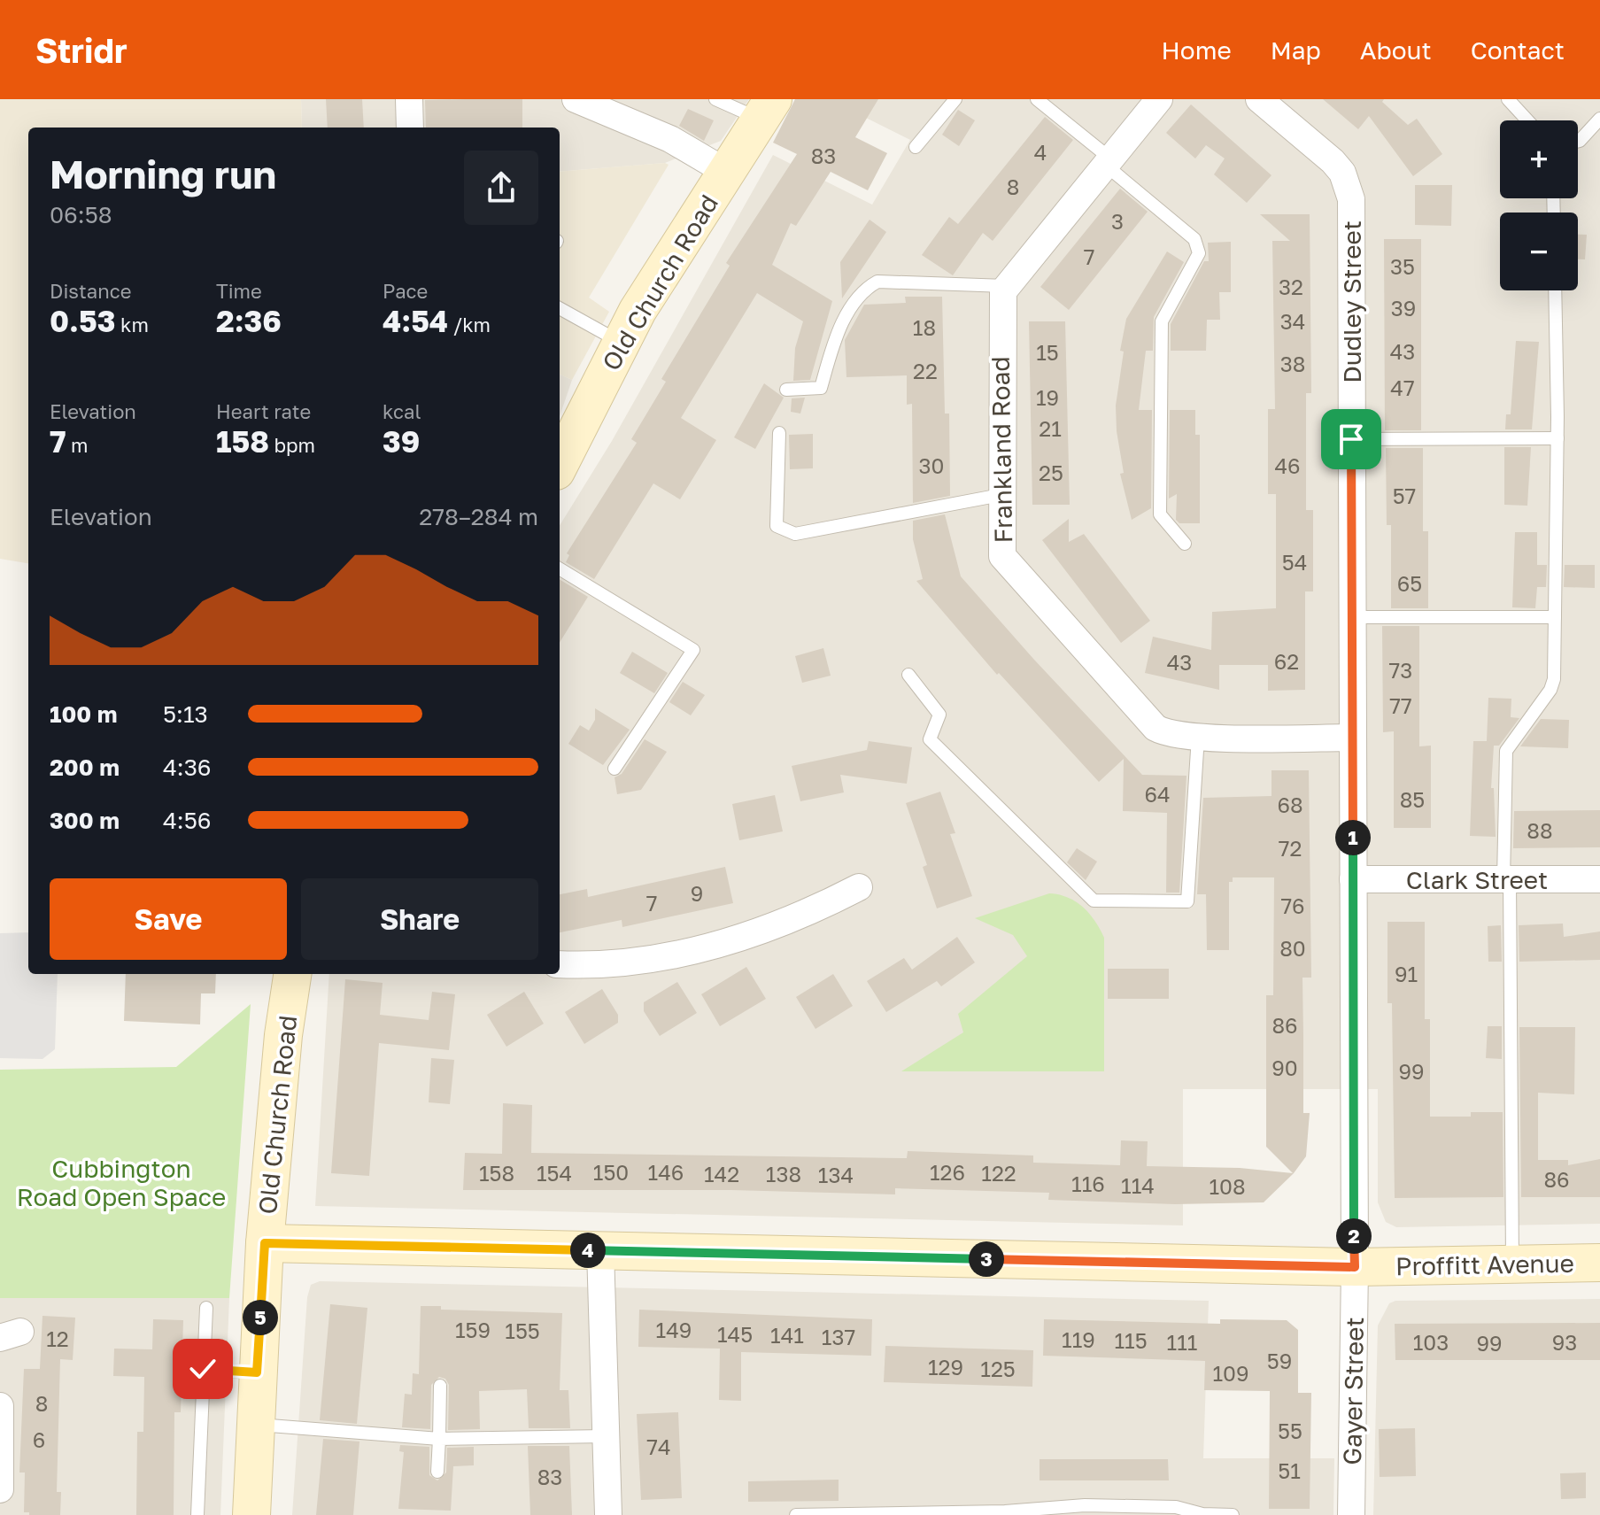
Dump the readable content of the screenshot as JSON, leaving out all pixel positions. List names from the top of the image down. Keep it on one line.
{"streets":{"street":["Old Church Road","Dudley Street","Frankland Road","Clark Street","Proffitt Avenue","Gayer Street"]},"crossings":[["Old Church Road","Proffitt Avenue"],["Dudley Street","Frankland Road"],["Dudley Street","Clark Street"],["Dudley Street","Proffitt Avenue"],["Dudley Street","Gayer Street"],["Proffitt Avenue","Gayer Street"]],"parks":["Cubbington Road Open Space"],"house_numbers":["4","83","8","3","7","35","32","39","34","18","43","15","38","22","47","19","21","30","46","25","57","54","65","62","43","73","77","64","85","68","88","72","9","7","76","80","91","86","90","99","150","146","126","158","154","122","142","138","134","86","116","114","108","159","149","155","145","141","137","12","119","115","111","103","93","99","59","129","125","109","8","55","6","74","51","83"],"page":{"header":"Stridr","nav":["Home","Map","About","Contact"],"map_buttons":["+","−"],"heading":["Morning run","06:58"],"stats":[["Distance","0.53 km"],["Time","2:36"],["Pace","4:54 /km"],["Elevation","7 m"],["Heart rate","158 bpm"],["kcal","39"]],"chart":["Elevation","278–284 m"],"list":[{"name":"100 m","note":"5:13"},{"name":"200 m","note":"4:36"},{"name":"300 m","note":"4:56"}],"pins":["1","2","4","3","5"],"buttons":["Save","Share"]}}
